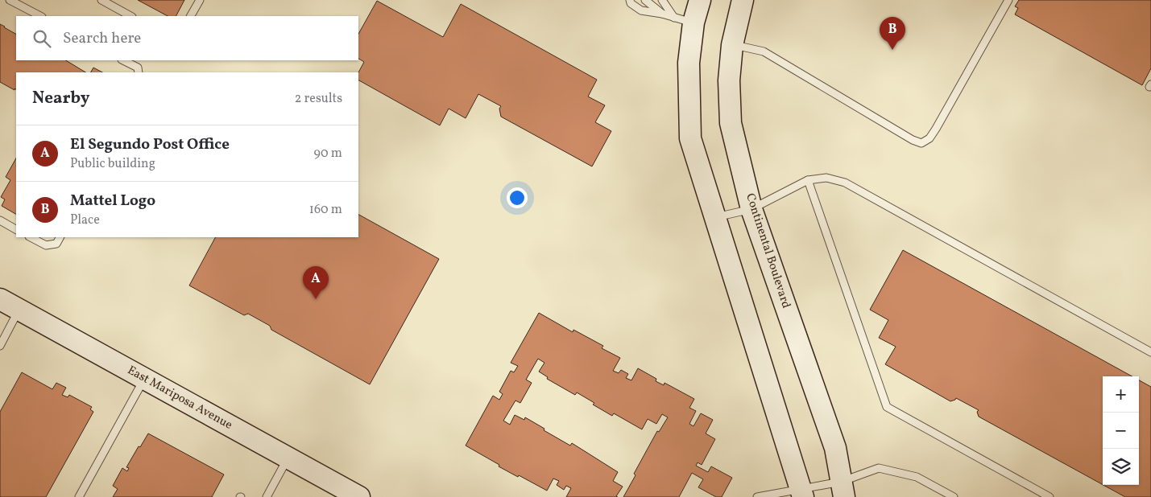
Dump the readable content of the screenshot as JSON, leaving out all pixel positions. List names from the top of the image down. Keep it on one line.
{"streets":{"street":["Continental Boulevard","East Mariposa Avenue"]},"page":{"search":"Search here","pins":["B","A"],"heading":["Nearby","2 results"],"list":[{"mark":"A","name":"El Segundo Post Office","note":"Public building","value":"90 m"},{"mark":"B","name":"Mattel Logo","note":"Place","value":"160 m"}],"map_buttons":["+","−"]}}
